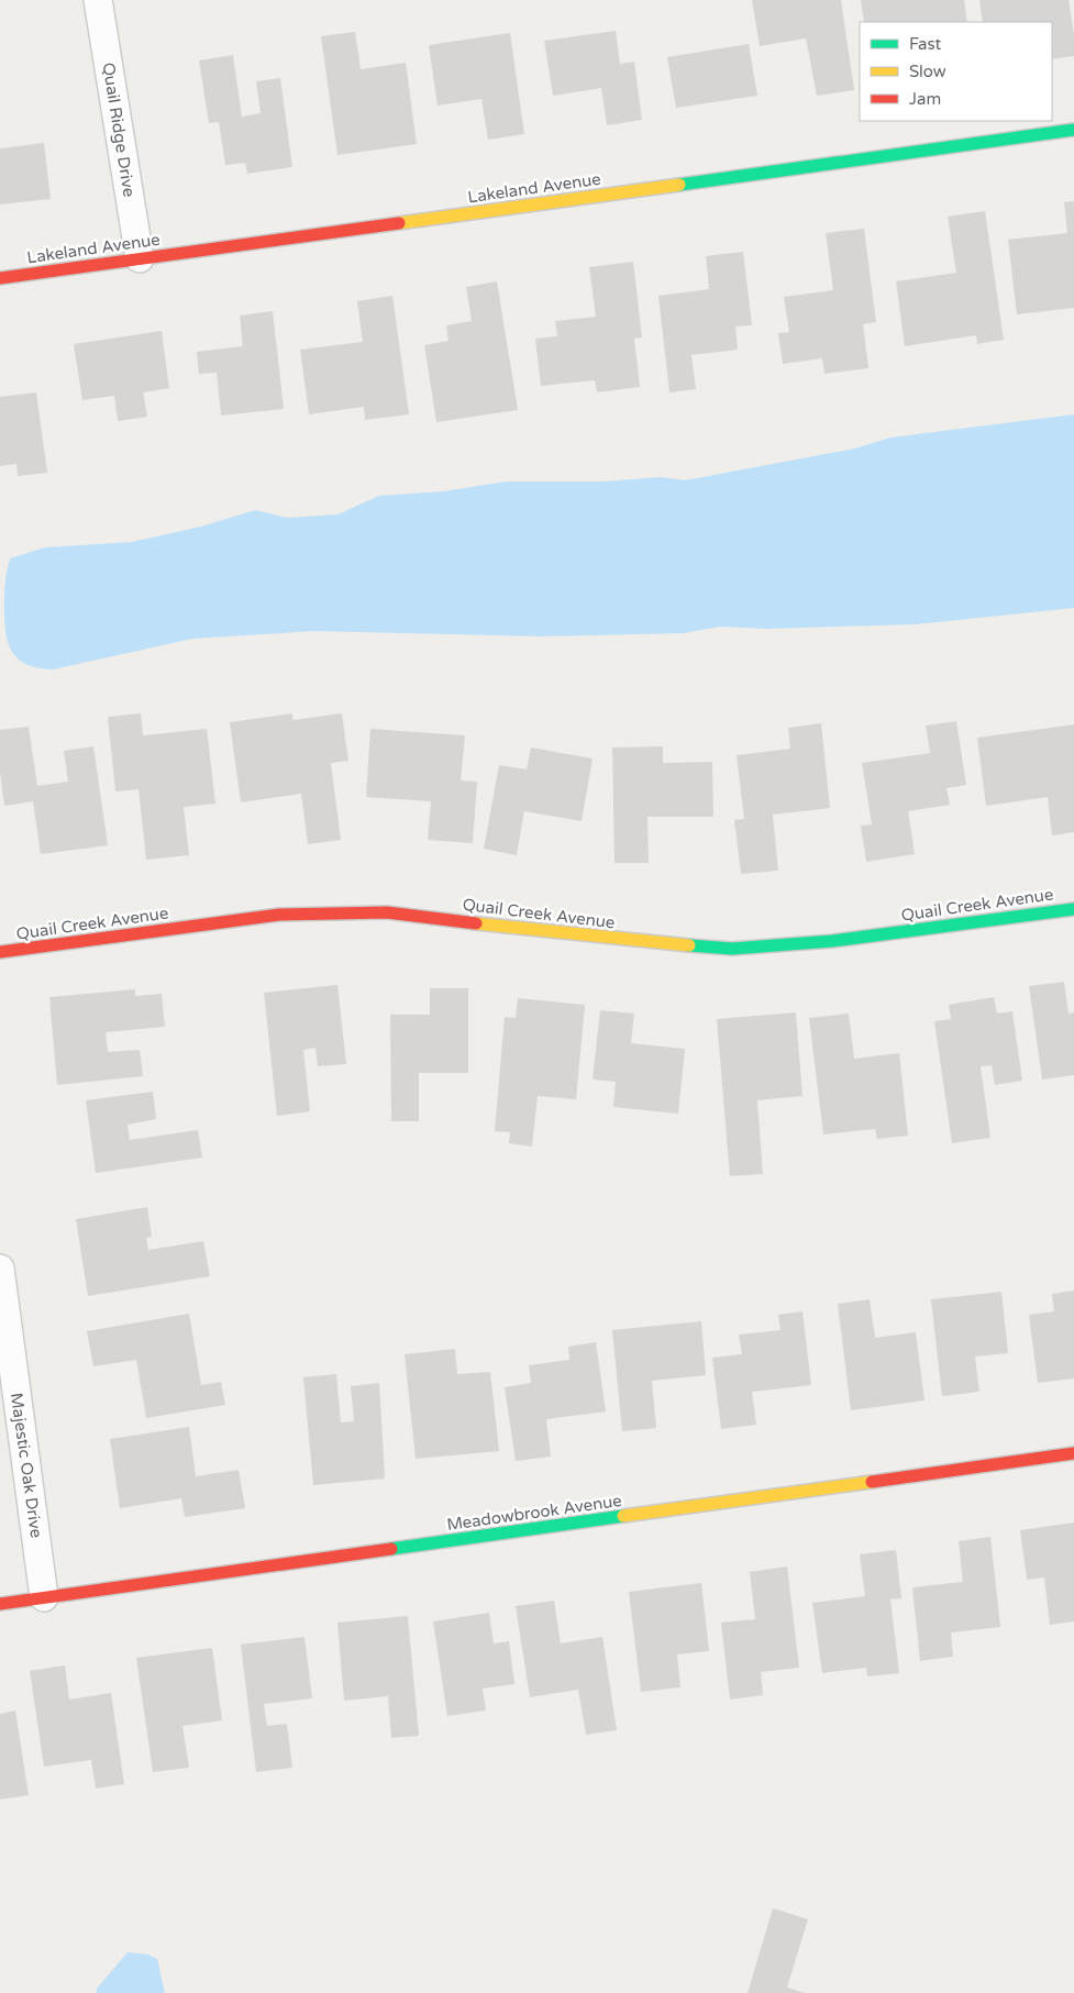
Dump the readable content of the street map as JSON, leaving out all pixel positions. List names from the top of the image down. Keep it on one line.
{"streets":{"street":["Quail Ridge Drive","Lakeland Avenue","Quail Creek Avenue","Majestic Oak Drive","Meadowbrook Avenue"]},"crossings":[["Quail Ridge Drive","Lakeland Avenue"],["Majestic Oak Drive","Meadowbrook Avenue"]],"legend":["Fast","Slow","Jam"]}
